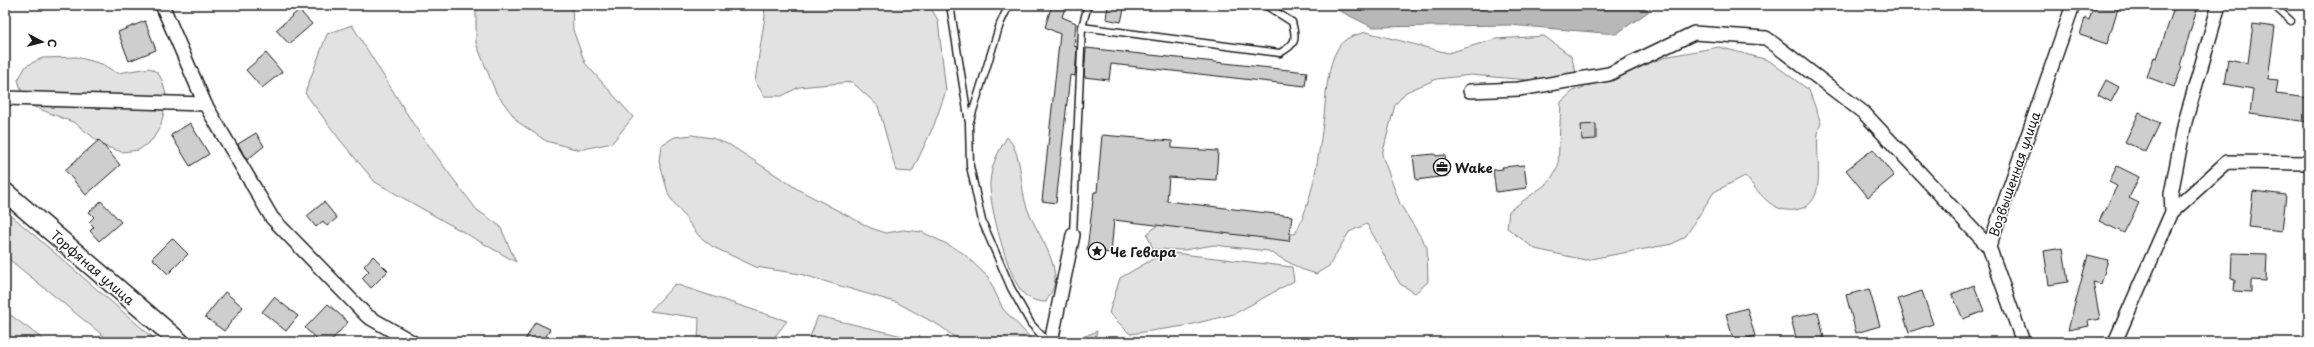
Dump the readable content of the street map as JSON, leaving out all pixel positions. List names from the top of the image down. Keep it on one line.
{"streets":{"street":["Возвышенная улица","Торфяная улица"]},"places":{"office":["Wake"],"place":["Че Гевара"]},"north":"right"}
